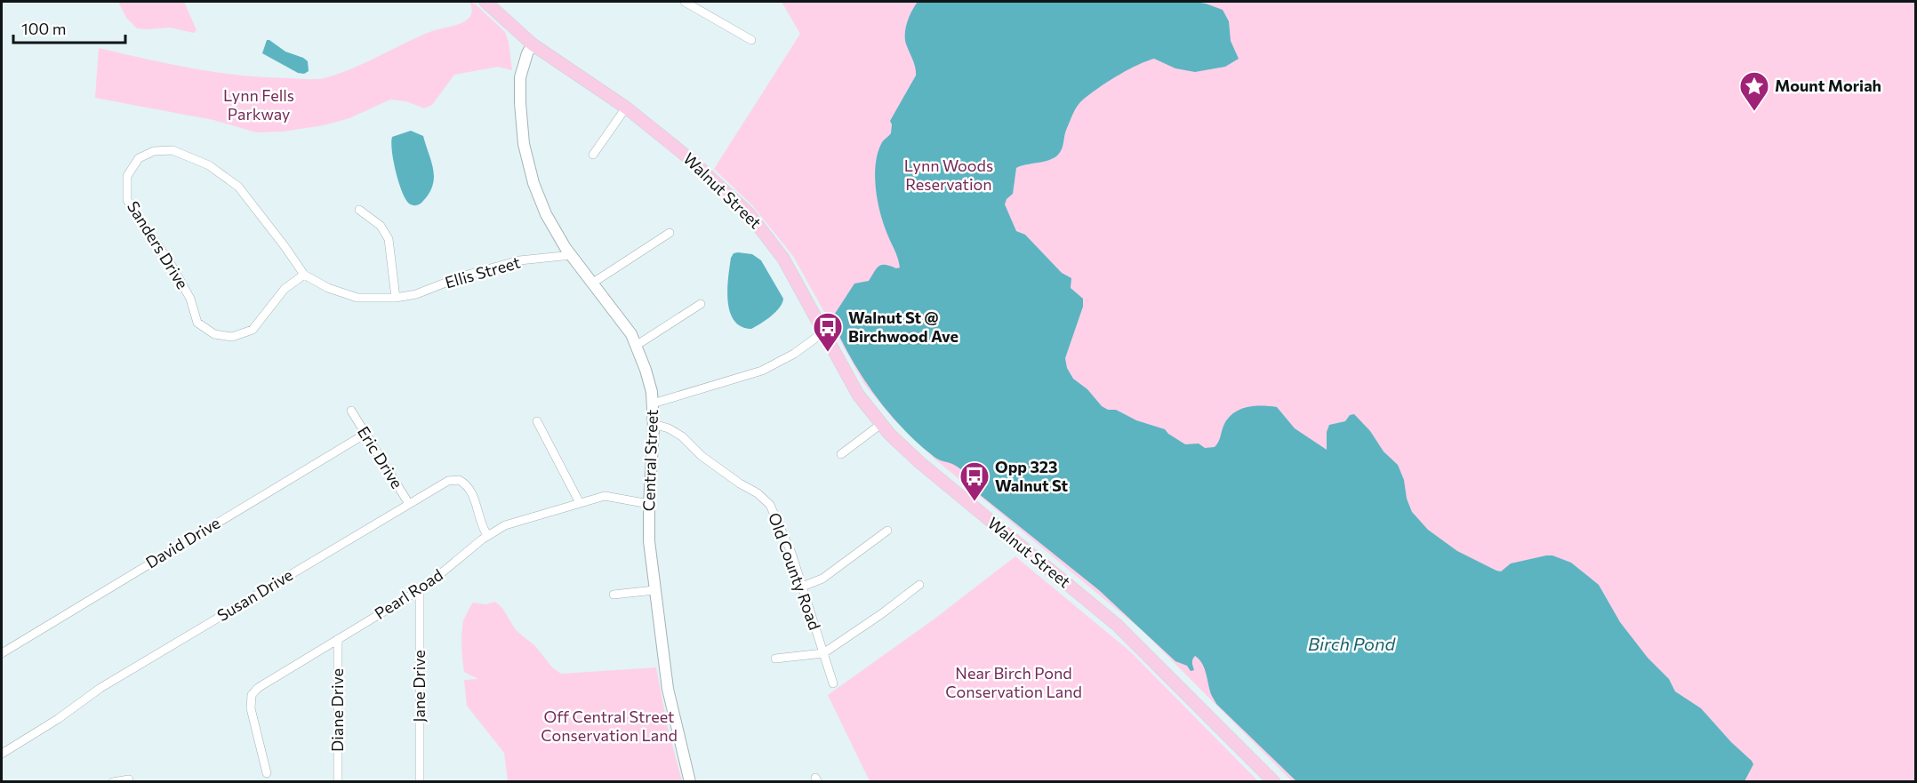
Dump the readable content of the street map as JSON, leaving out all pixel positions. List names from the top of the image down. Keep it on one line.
{"streets":{"main road":["Walnut Street"],"street":["Sanders Drive","Ellis Street","Eric Drive","Central Street","David Drive","Old County Road","Pearl Road","Susan Drive","Jane Drive","Diane Drive"]},"crossings":[["Walnut Street","Central Street"],["Sanders Drive","Ellis Street"],["Ellis Street","Central Street"],["Eric Drive","David Drive"],["Eric Drive","Susan Drive"],["Central Street","Old County Road"],["Central Street","Pearl Road"],["Pearl Road","Susan Drive"],["Pearl Road","Jane Drive"],["Pearl Road","Diane Drive"]],"water":["Birch Pond"],"parks":["Lynn Fells Parkway","Lynn Woods Reservation","Near Birch Pond Conservation Land","Off Central Street Conservation Land"],"places":{"place":["Mount Moriah"],"bus stop":["Walnut St @ Birchwood Ave","Opp 323 Walnut St"]},"scale_bar":"100 m"}
